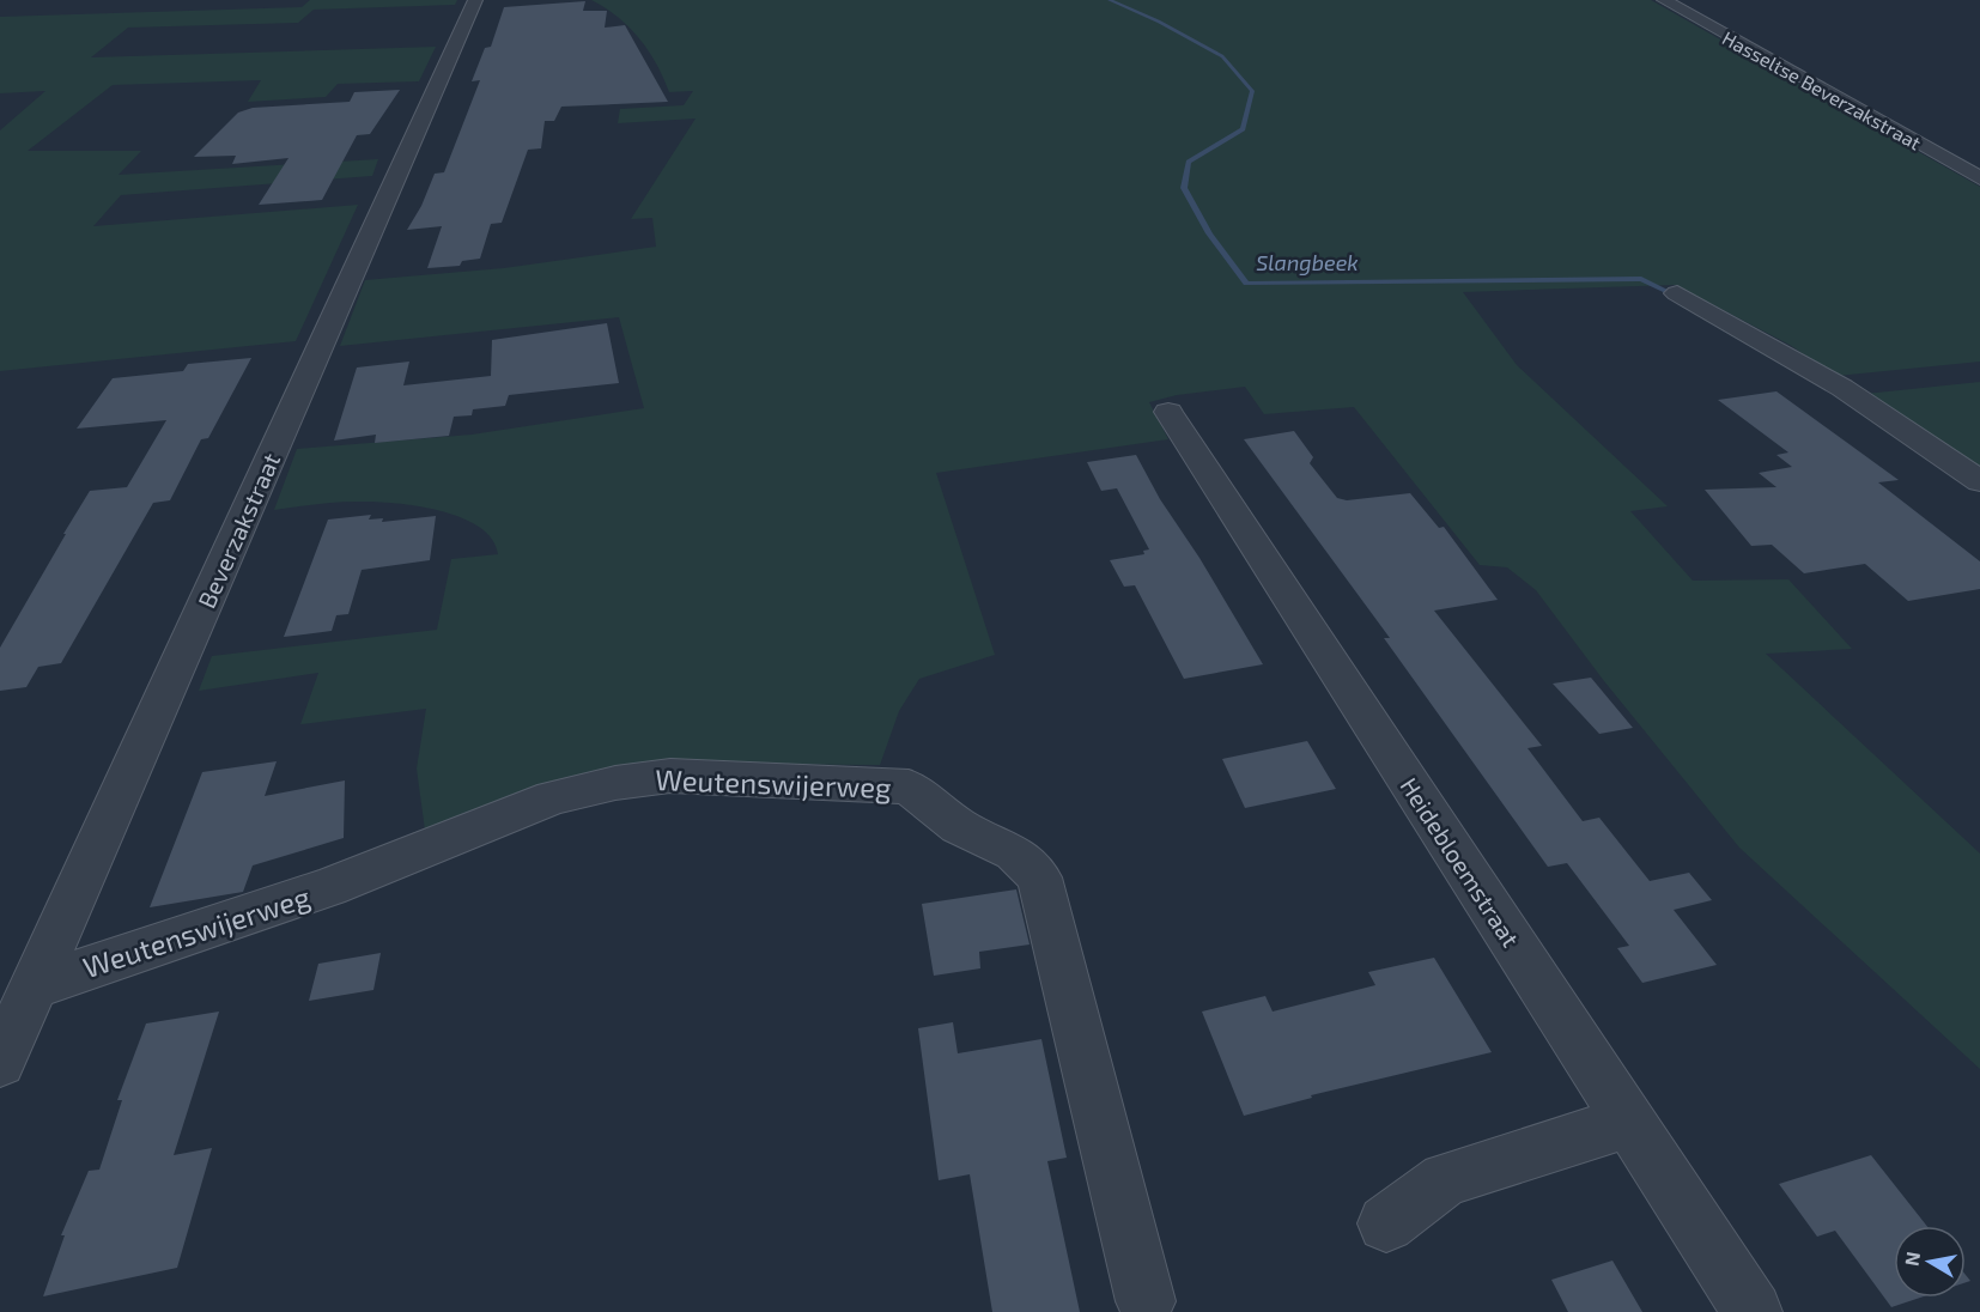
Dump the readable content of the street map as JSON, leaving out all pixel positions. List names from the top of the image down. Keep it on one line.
{"streets":{"street":["Hasseltse Beverzakstraat","Beverzakstraat","Weutenswijerweg","Heidebloemstraat"]},"crossings":[["Beverzakstraat","Weutenswijerweg"]],"water":["Slangbeek"],"north":"left"}
